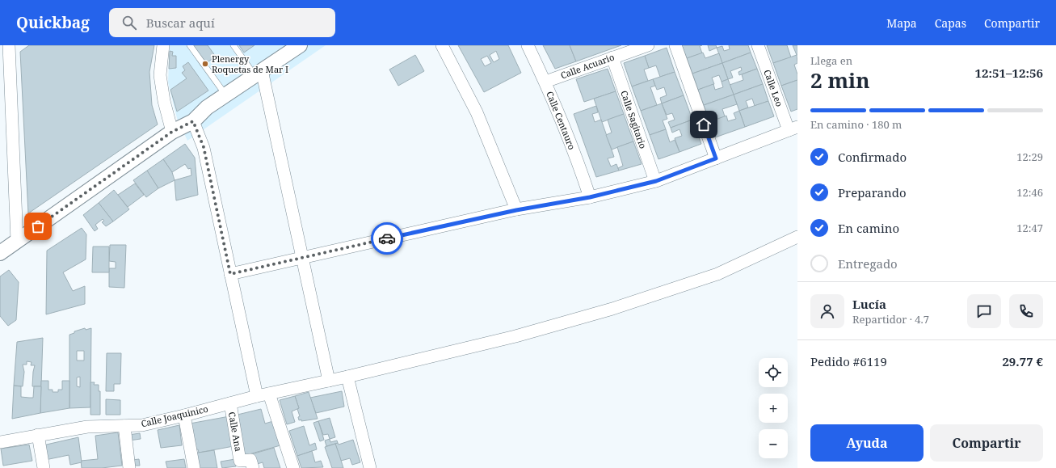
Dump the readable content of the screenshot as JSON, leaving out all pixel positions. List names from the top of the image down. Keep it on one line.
{"streets":{"street":["Calle Acuario","Calle Leo","Calle Sagitario","Calle Centauro","Calle Joaquinico","Calle Ana"]},"crossings":[["Calle Acuario","Calle Sagitario"],["Calle Acuario","Calle Centauro"],["Calle Joaquinico","Calle Ana"]],"places":["Plenergy Roquetas de Mar I"],"page":{"header":"Quickbag","search":"Buscar aquí","nav":["Mapa","Capas","Compartir"],"heading":["2 min","Llega en","12:51–12:56"],"panel":["Lucía","Repartidor · 4.7","Pedido #6119","29.77 €"],"bar":"En camino · 180 m","list":[["Confirmado","12:29"],["Preparando","12:46"],["En camino","12:47"],"Entregado"],"map_buttons":["+","−"],"buttons":["Ayuda","Compartir"]}}
